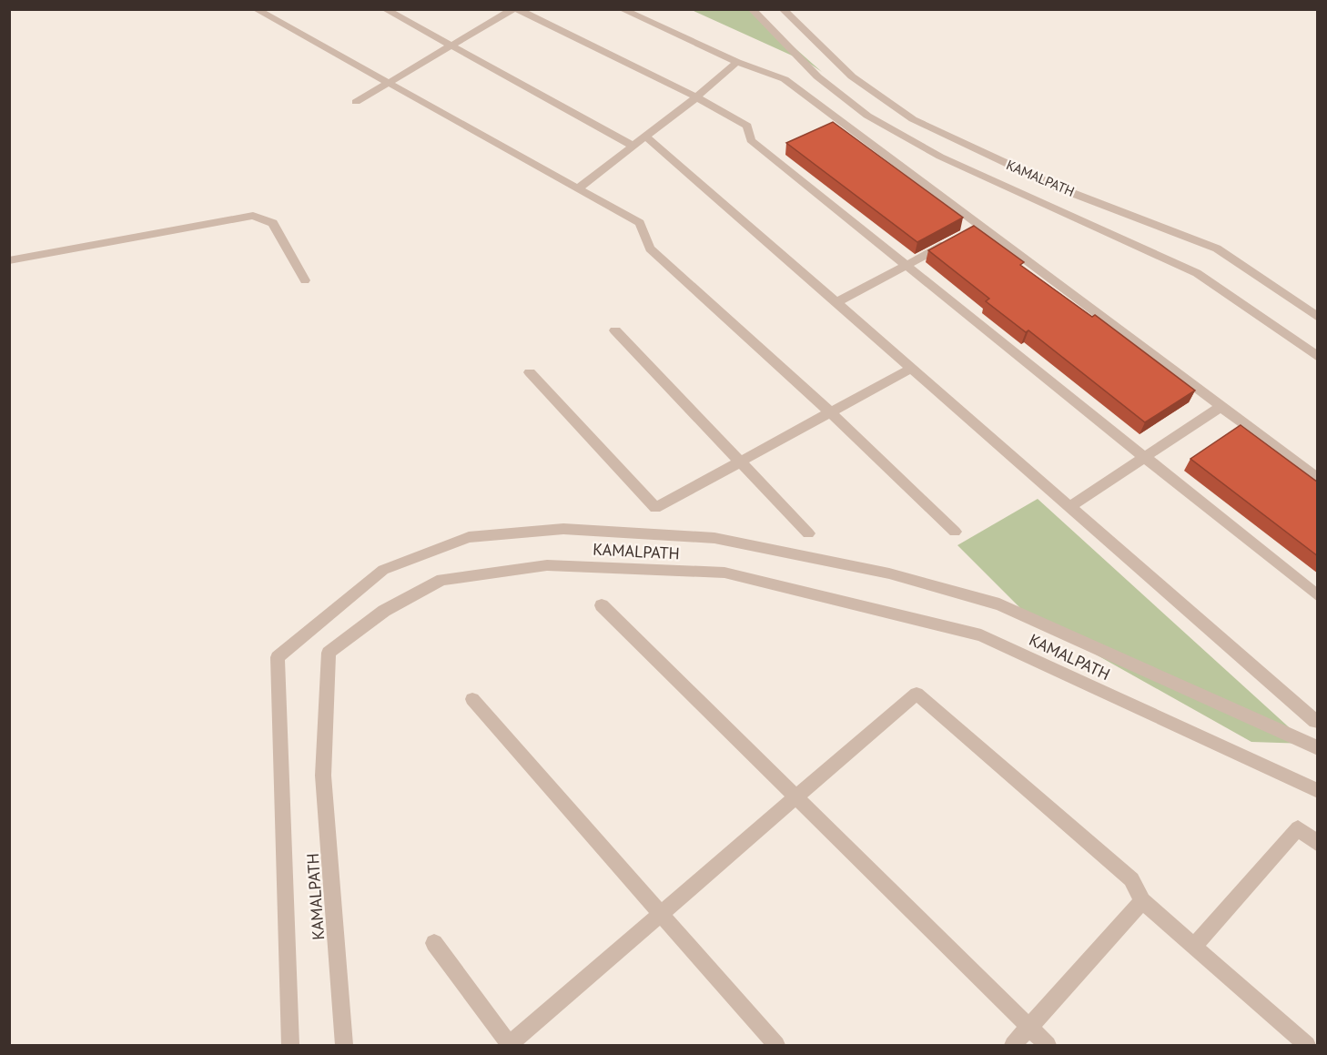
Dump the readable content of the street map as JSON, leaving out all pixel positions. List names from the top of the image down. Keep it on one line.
{"streets":{"street":["KAMALPATH"]}}
